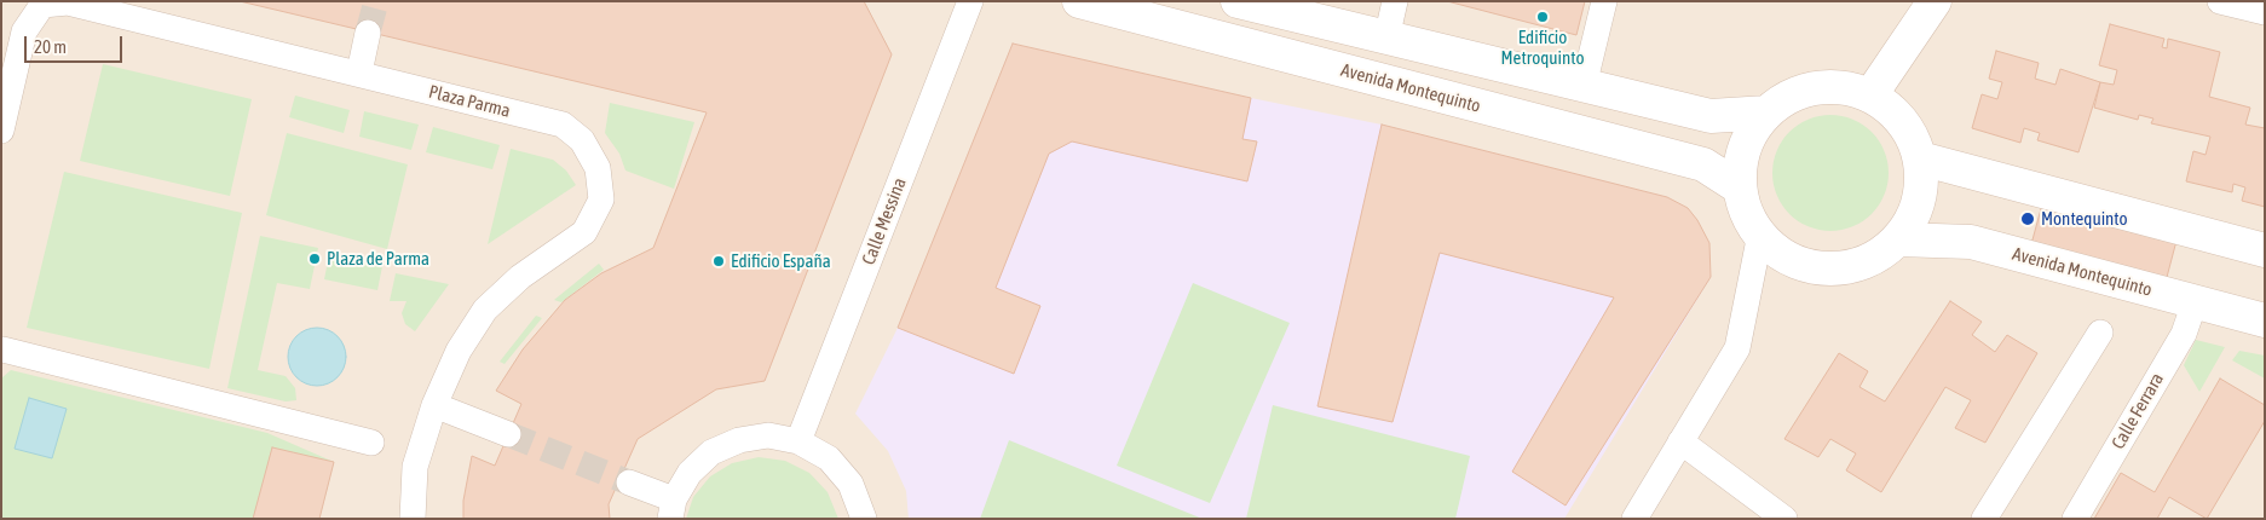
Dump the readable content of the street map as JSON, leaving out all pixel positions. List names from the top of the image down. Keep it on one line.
{"streets":{"street":["Avenida Montequinto","Plaza Parma","Calle Messina","Calle Ferrara"]},"crossings":[["Avenida Montequinto","Calle Ferrara"]],"places":["Edificio Metroquinto","Montequinto","Plaza de Parma","Edificio España"],"scale_bar":"20 m"}
